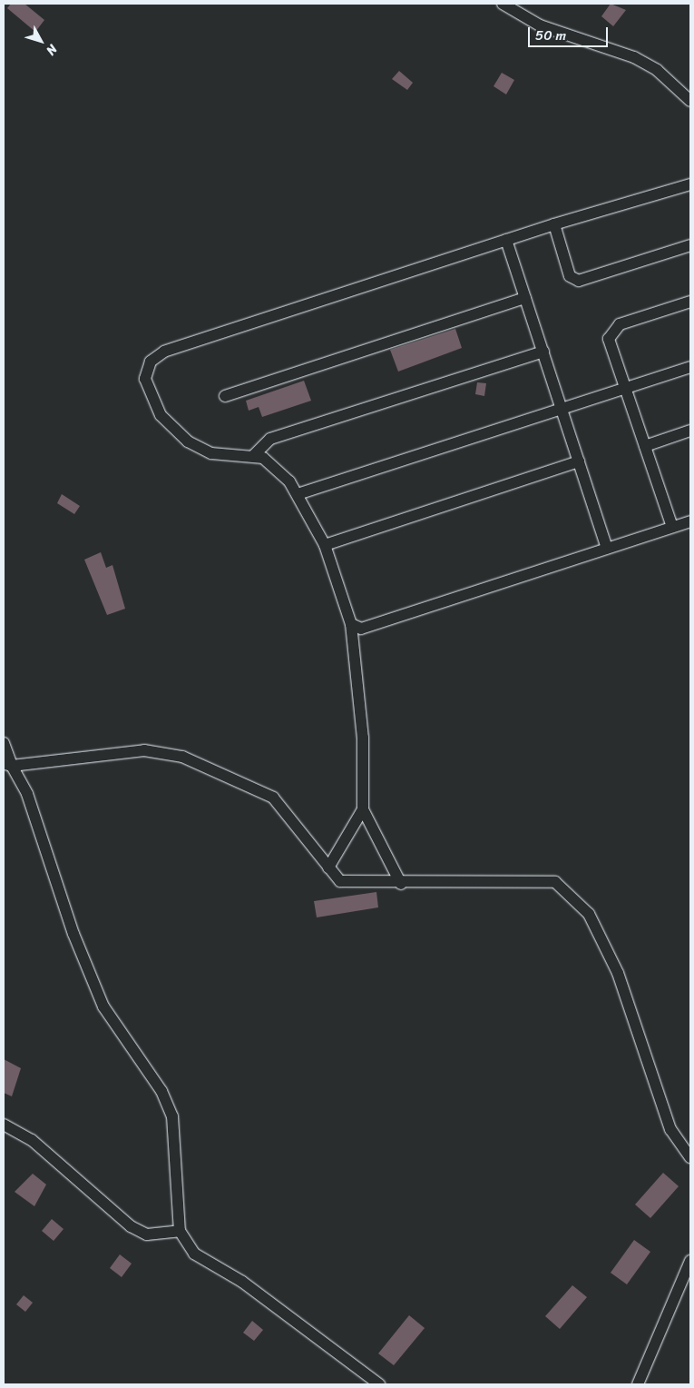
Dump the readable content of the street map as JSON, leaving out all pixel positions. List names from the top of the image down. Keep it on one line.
{"scale_bar":"50 m","north":"bottom right"}
